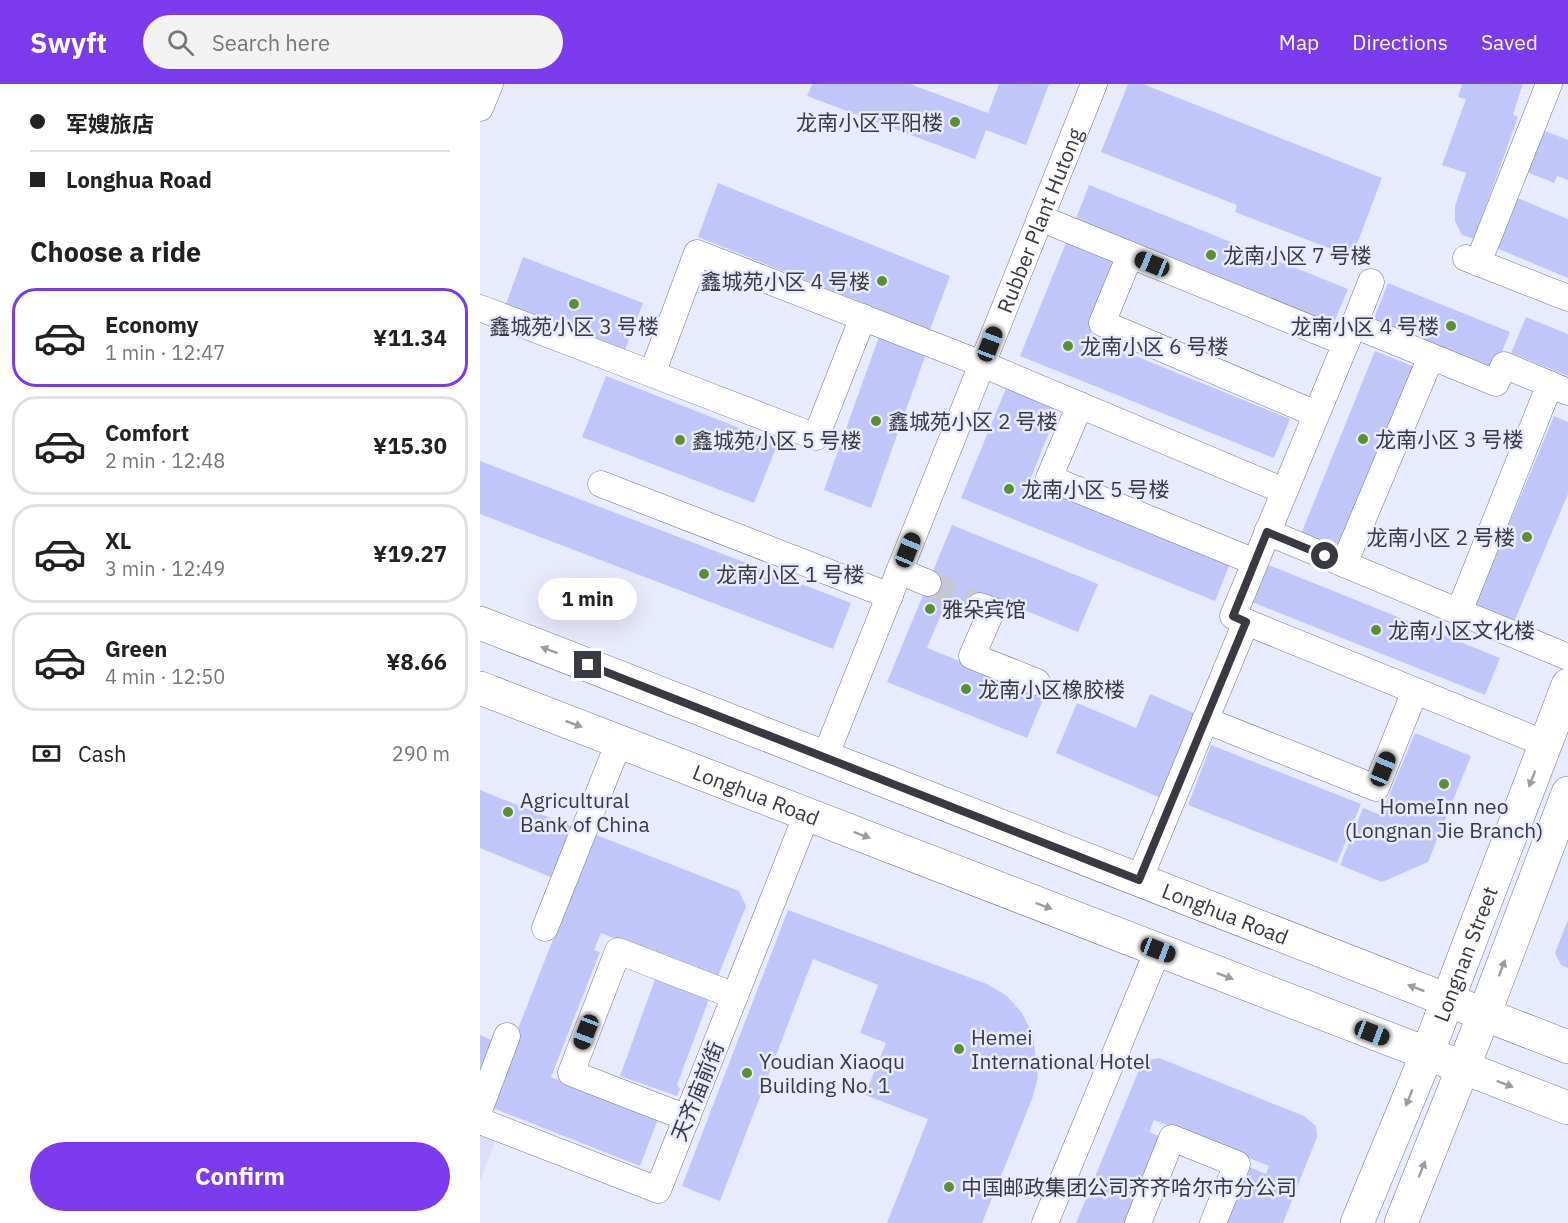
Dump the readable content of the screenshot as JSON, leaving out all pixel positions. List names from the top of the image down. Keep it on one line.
{"streets":{"main road":["Longhua Road","Longnan Street"],"street":["Rubber Plant Hutong","天齐庙前街"]},"crossings":[["Rubber Plant Hutong","Longhua Road"],["Longhua Road","Longnan Street"],["Longhua Road","天齐庙前街"]],"places":["龙南小区平阳楼","龙南小区 7 号楼","鑫城苑小区 4 号楼","鑫城苑小区 3 号楼","龙南小区 4 号楼","龙南小区 6 号楼","鑫城苑小区 2 号楼","龙南小区 3 号楼","鑫城苑小区 5 号楼","龙南小区 5 号楼","龙南小区 2 号楼","龙南小区 1 号楼","雅朵宾馆","龙南小区文化楼","龙南小区橡胶楼","HomeInn neo (Longnan Jie Branch)","Agricultural Bank of China","Hemei International Hotel","Youdian Xiaoqu Building No. 1","中国邮政集团公司齐齐哈尔市分公司"],"page":{"header":"Swyft","search":"Search here","nav":["Map","Directions","Saved"],"banner":["军嫂旅店","Longhua Road"],"heading":"Choose a ride","list":[{"name":"Economy","note":"1 min · 12:47","value":"¥11.34"},{"name":"Comfort","note":"2 min · 12:48","value":"¥15.30"},{"name":"XL","note":"3 min · 12:49","value":"¥19.27"},{"name":"Green","note":"4 min · 12:50","value":"¥8.66"}],"bubble":"1 min","pay":["Cash","290 m"],"buttons":"Confirm"}}
